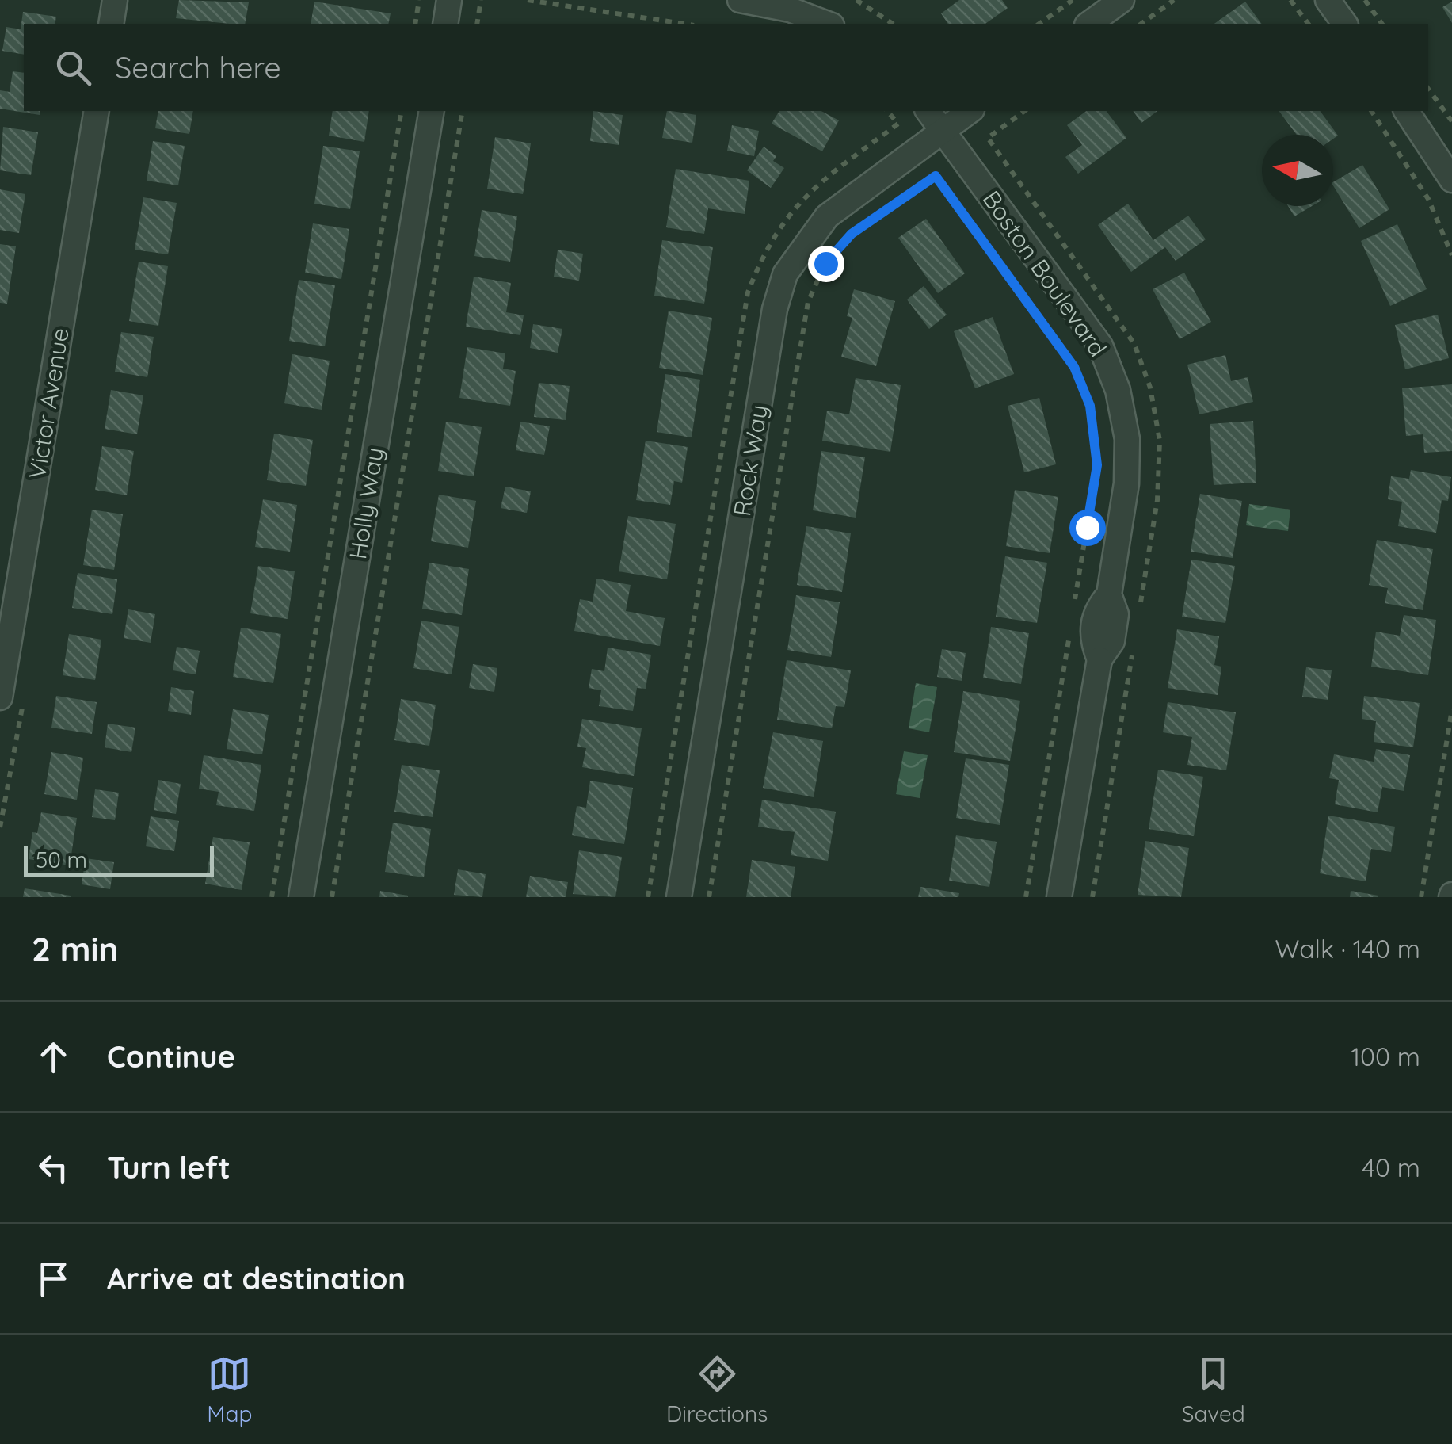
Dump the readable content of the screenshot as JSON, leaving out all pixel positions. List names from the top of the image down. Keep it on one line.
{"streets":{"street":["Boston Boulevard","Victor Avenue","Rock Way","Holly Way"]},"crossings":[["Boston Boulevard","Rock Way"]],"scale_bar":"50 m","north":"left","page":{"search":"Search here","scale":"50 m","heading":["2 min","Walk · 140 m"],"list":[["Continue","100 m"],["Turn left","40 m"],"Arrive at destination"],"nav":["Map","Directions","Saved"]}}
